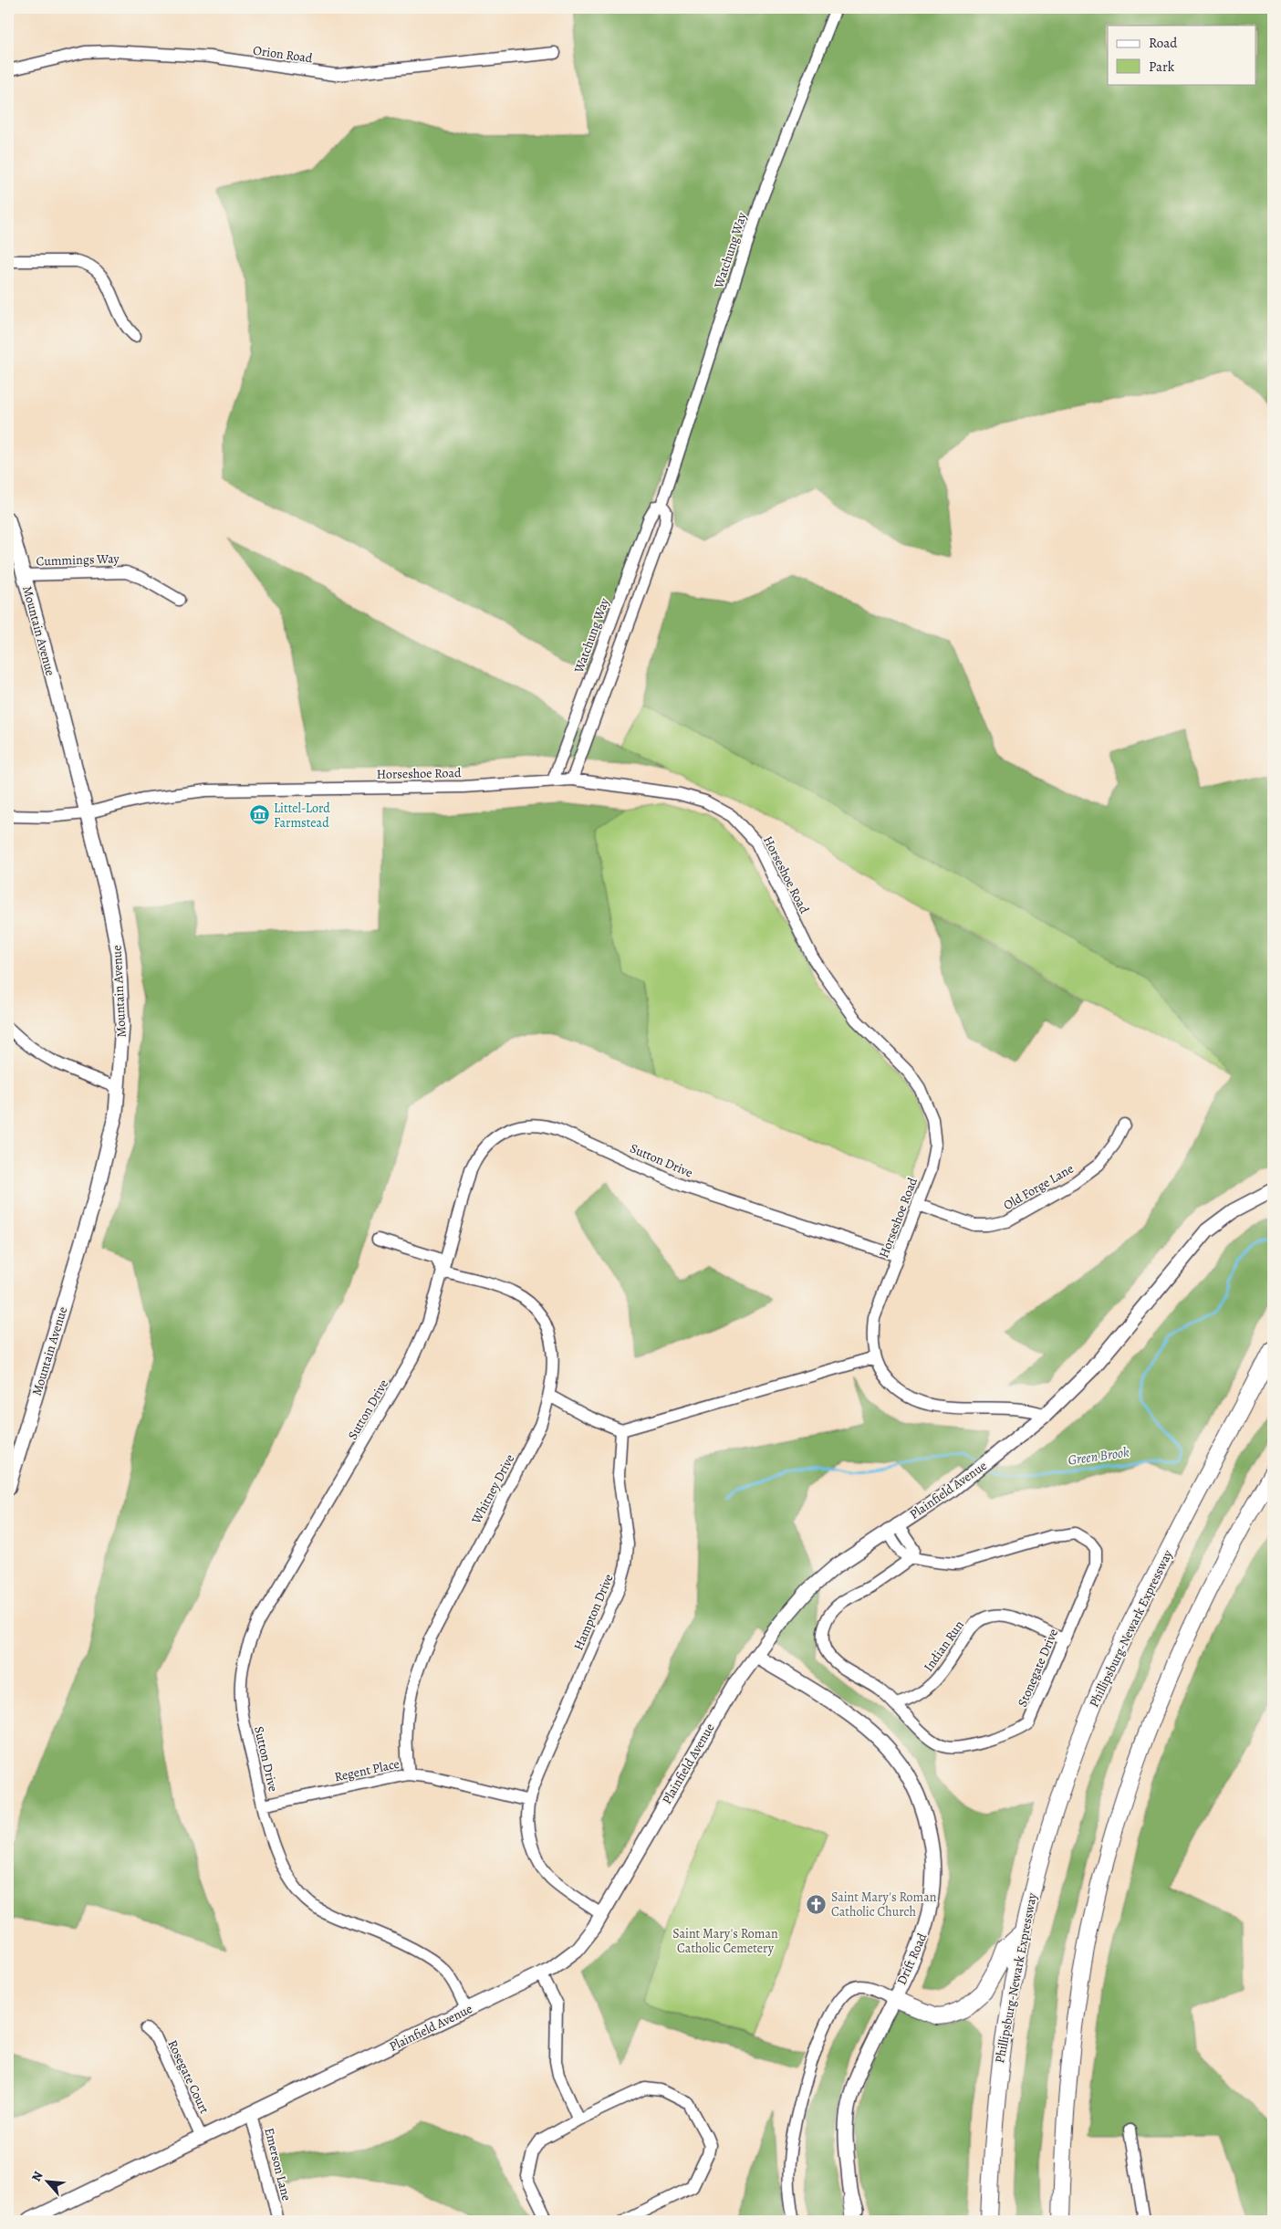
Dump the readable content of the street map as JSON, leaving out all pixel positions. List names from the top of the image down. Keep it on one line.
{"streets":{"highway":["Phillipsburg-Newark Expressway"],"main road":["Mountain Avenue","Plainfield Avenue","Drift Road"],"street":["Orion Road","Watchung Way","Cummings Way","Horseshoe Road","Sutton Drive","Old Forge Lane","Whitney Drive","Hampton Drive","Indian Run","Stonegate Drive","Regent Place","Rosegate Court","Emerson Lane"]},"crossings":[["Watchung Way","Horseshoe Road"],["Cummings Way","Mountain Avenue"],["Mountain Avenue","Horseshoe Road"],["Horseshoe Road","Sutton Drive"],["Horseshoe Road","Old Forge Lane"],["Horseshoe Road","Plainfield Avenue"],["Sutton Drive","Whitney Drive"],["Sutton Drive","Plainfield Avenue"],["Sutton Drive","Regent Place"],["Whitney Drive","Regent Place"],["Plainfield Avenue","Hampton Drive"],["Plainfield Avenue","Drift Road"],["Plainfield Avenue","Rosegate Court"],["Plainfield Avenue","Emerson Lane"],["Hampton Drive","Regent Place"],["Indian Run","Stonegate Drive"]],"water":["Green Brook"],"parks":["Saint Mary's Roman Catholic Cemetery"],"places":{"museum":["Littel-Lord Farmstead"],"church":["Saint Mary's Roman Catholic Church"]},"legend":["Road","Park"],"north":"top left"}
